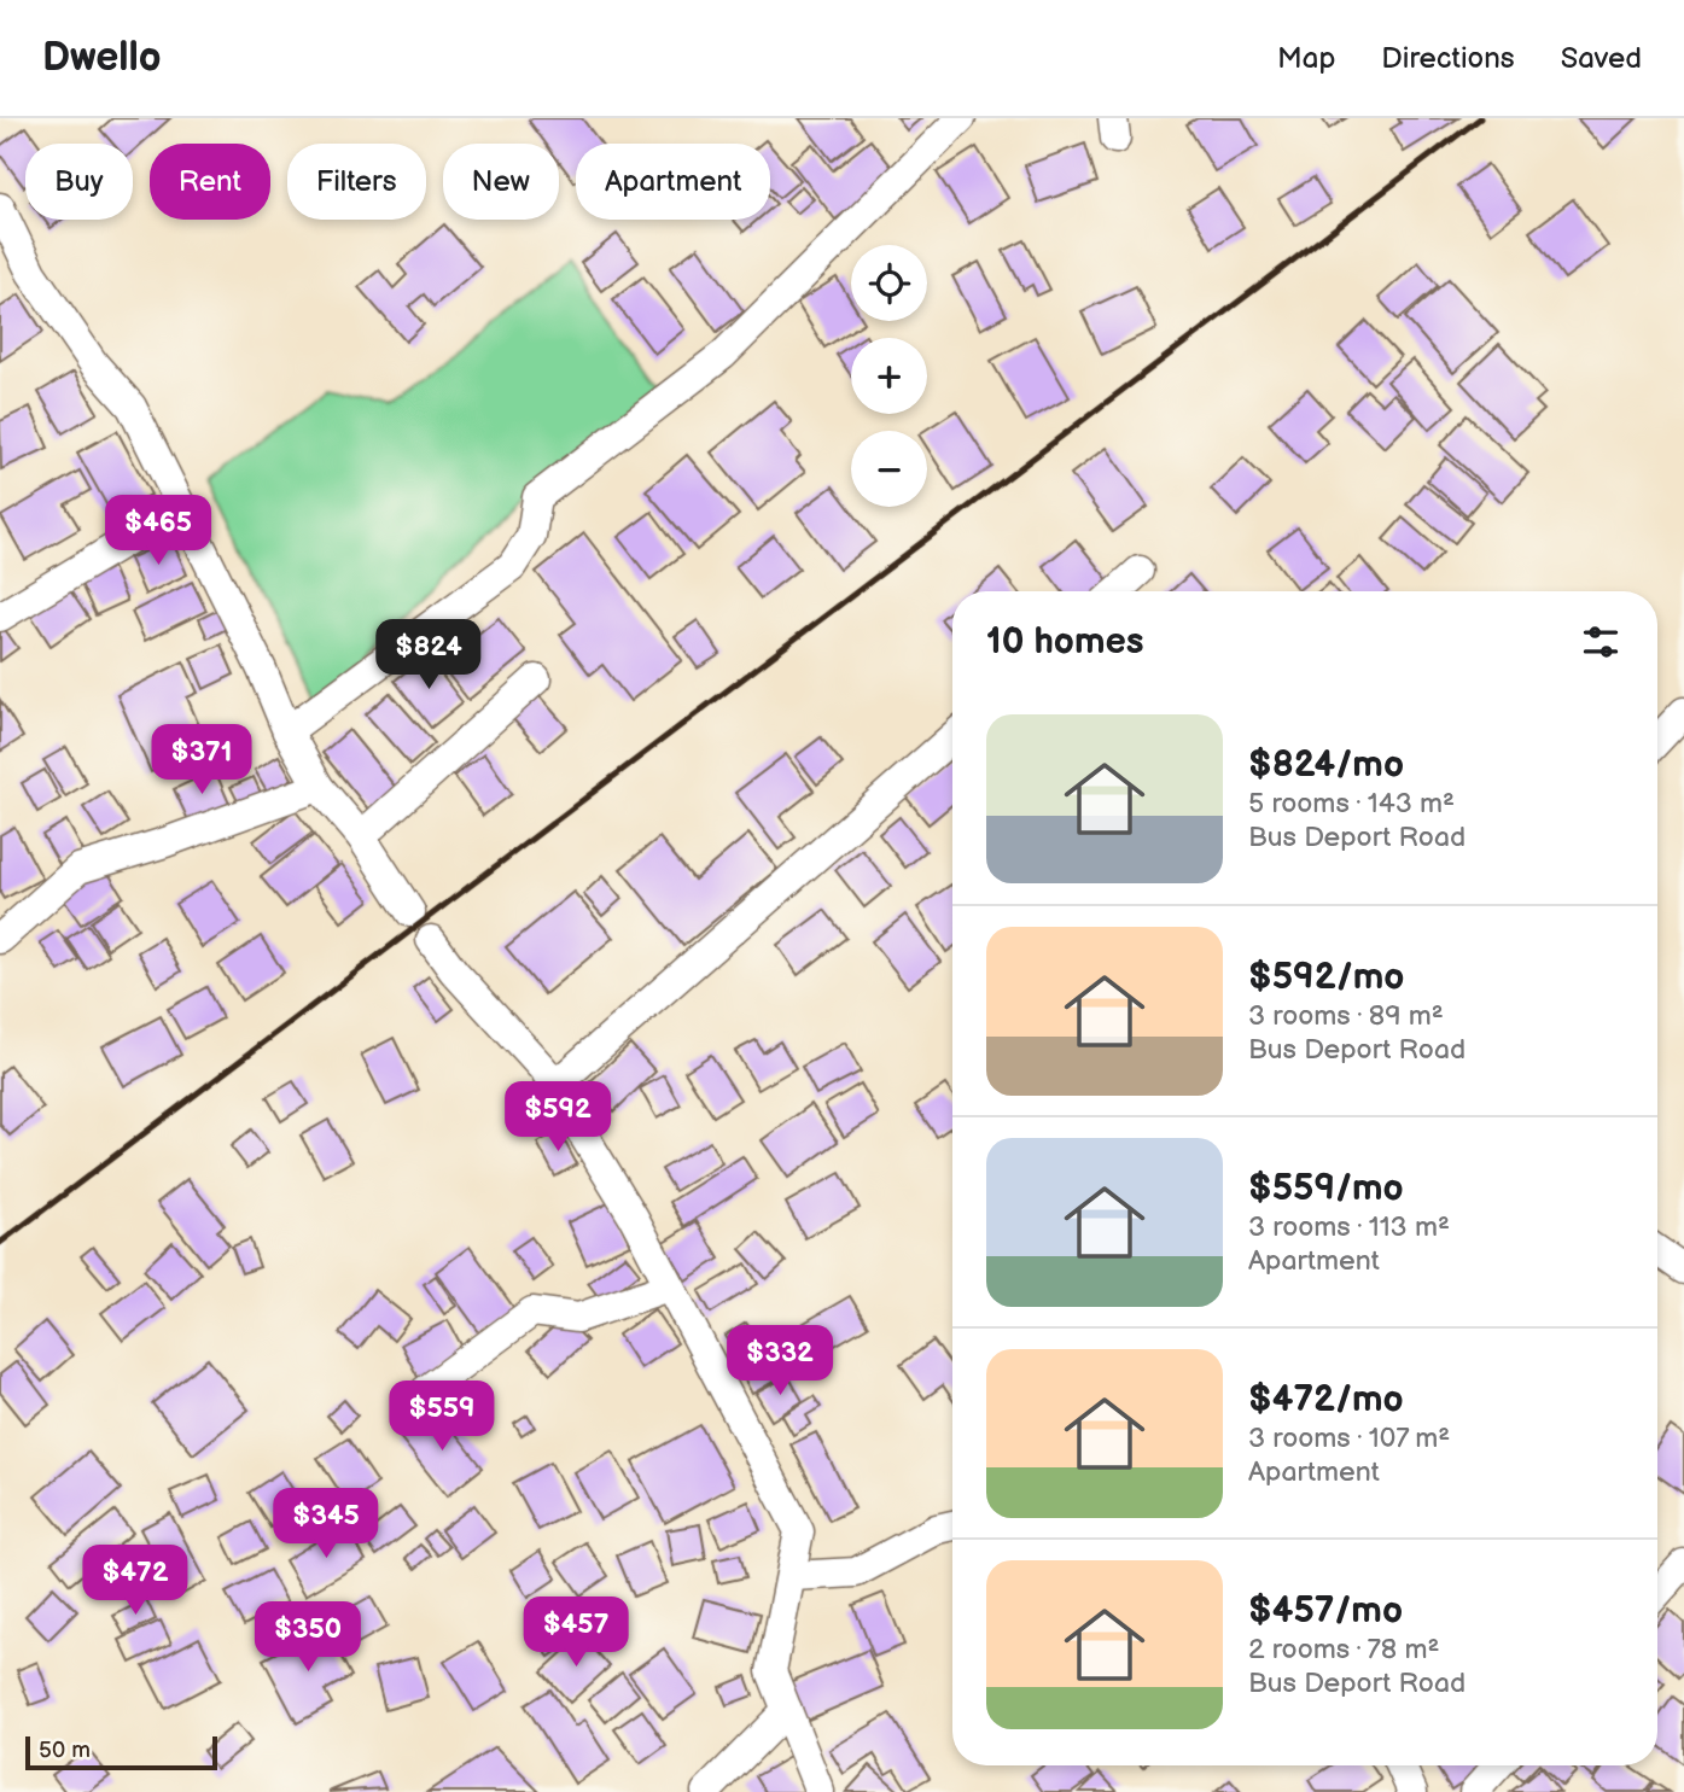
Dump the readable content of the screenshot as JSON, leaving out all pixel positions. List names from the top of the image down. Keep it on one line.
{"scale_bar":"50 m","page":{"header":"Dwello","nav":["Map","Directions","Saved"],"chip":["Buy","Rent","Filters","New","Apartment"],"map_buttons":["+","−"],"price":["$465","$824","$371","$592","$332","$559","$345","$472","$457","$350"],"heading":"10 homes","list":[{"name":"$824/mo","note":"5 rooms · 143 m² · Bus Deport Road"},{"name":"$592/mo","note":"3 rooms · 89 m² · Bus Deport Road"},{"name":"$559/mo","note":"3 rooms · 113 m² · Apartment"},{"name":"$472/mo","note":"3 rooms · 107 m² · Apartment"},{"name":"$457/mo","note":"2 rooms · 78 m² · Bus Deport Road"}],"scale":"50 m"}}
